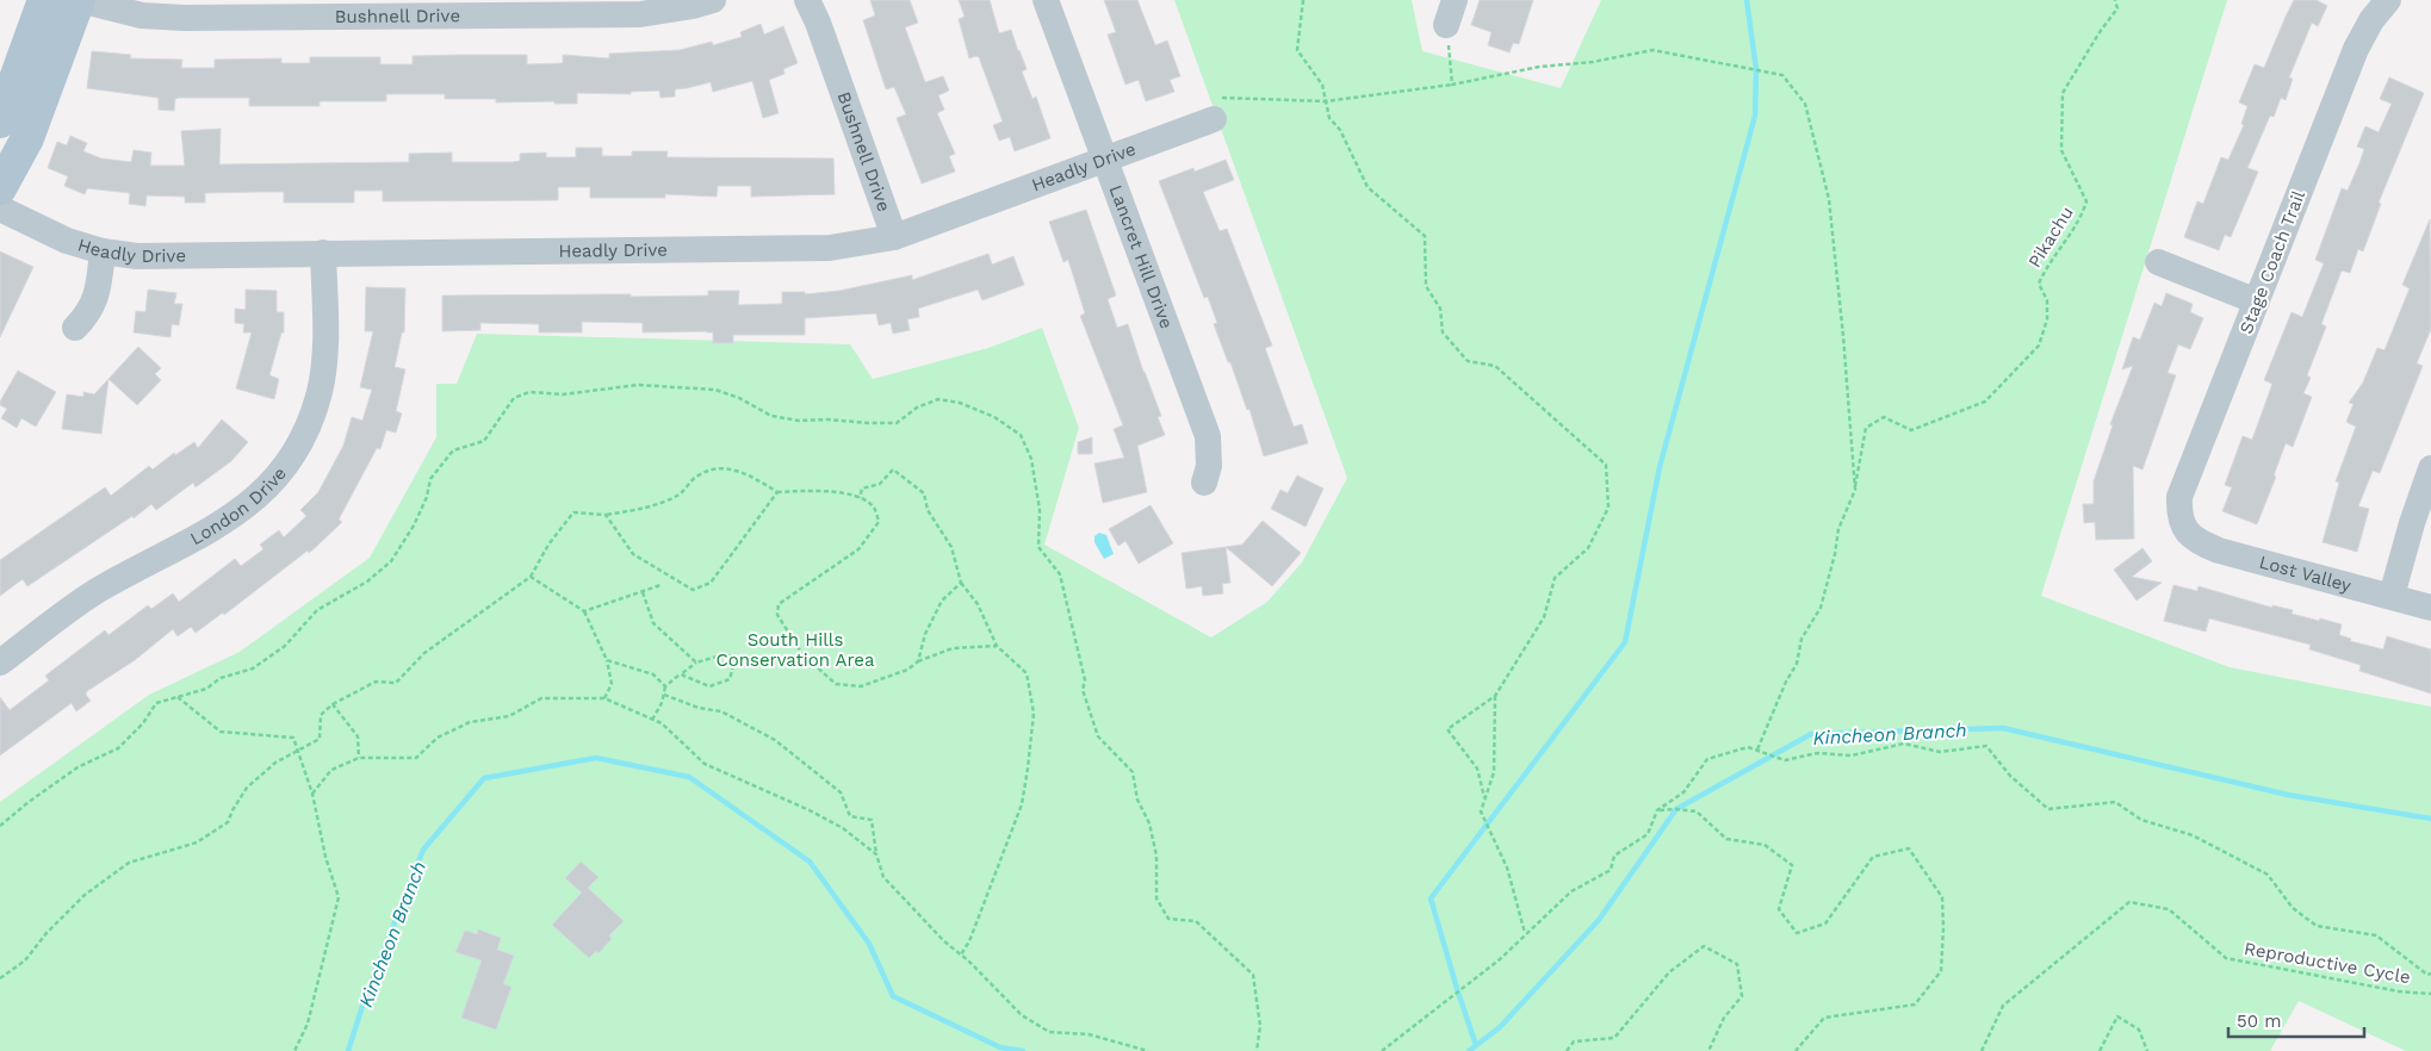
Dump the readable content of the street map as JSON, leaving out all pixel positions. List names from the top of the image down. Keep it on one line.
{"streets":{"street":["Bushnell Drive","Headly Drive","Lancret Hill Drive","Stage Coach Trail","London Drive","Lost Valley"],"path":["Pikachu","Reproductive Cycle"]},"crossings":[["Bushnell Drive","Headly Drive"],["Headly Drive","Lancret Hill Drive"],["Headly Drive","London Drive"],["Stage Coach Trail","Lost Valley"]],"water":["Kincheon Branch"],"parks":["South Hills Conservation Area"],"scale_bar":"50 m"}
